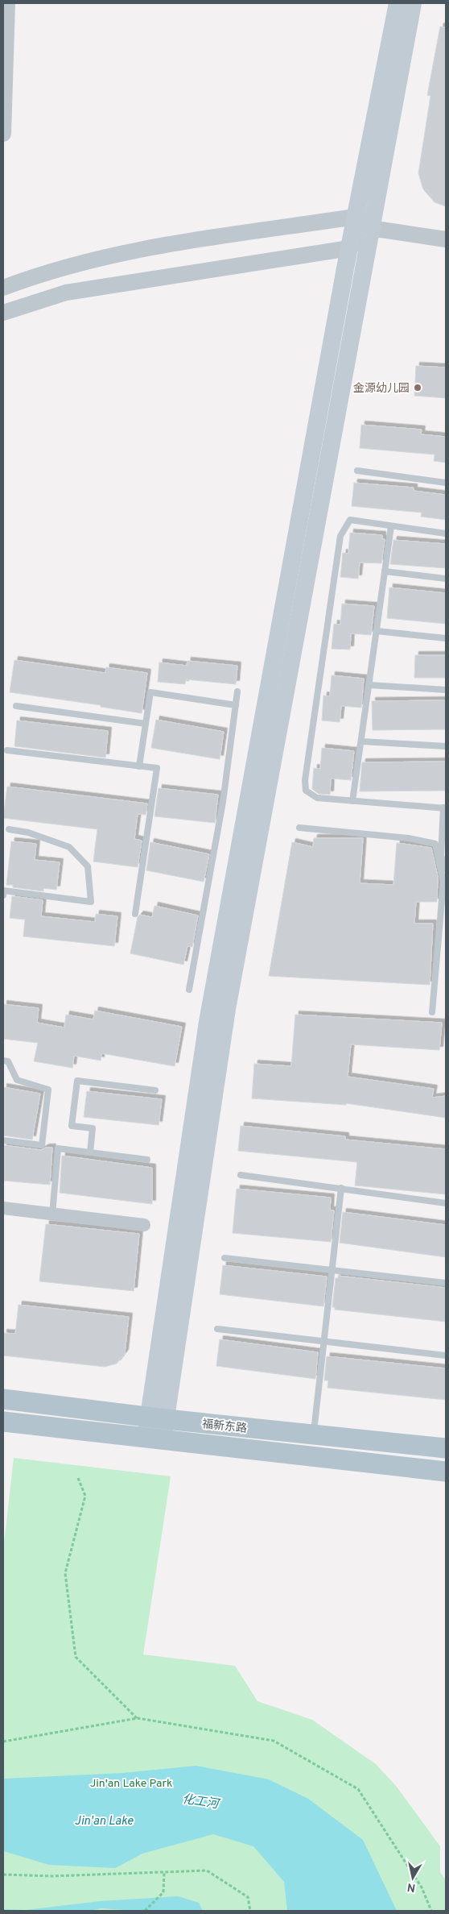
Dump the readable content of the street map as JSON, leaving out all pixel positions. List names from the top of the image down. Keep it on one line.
{"streets":{"main road":["福新东路"]},"water":["化工河","Jin'an Lake"],"parks":["Jin'an Lake Park"],"places":["金源幼儿园"],"north":"bottom"}
